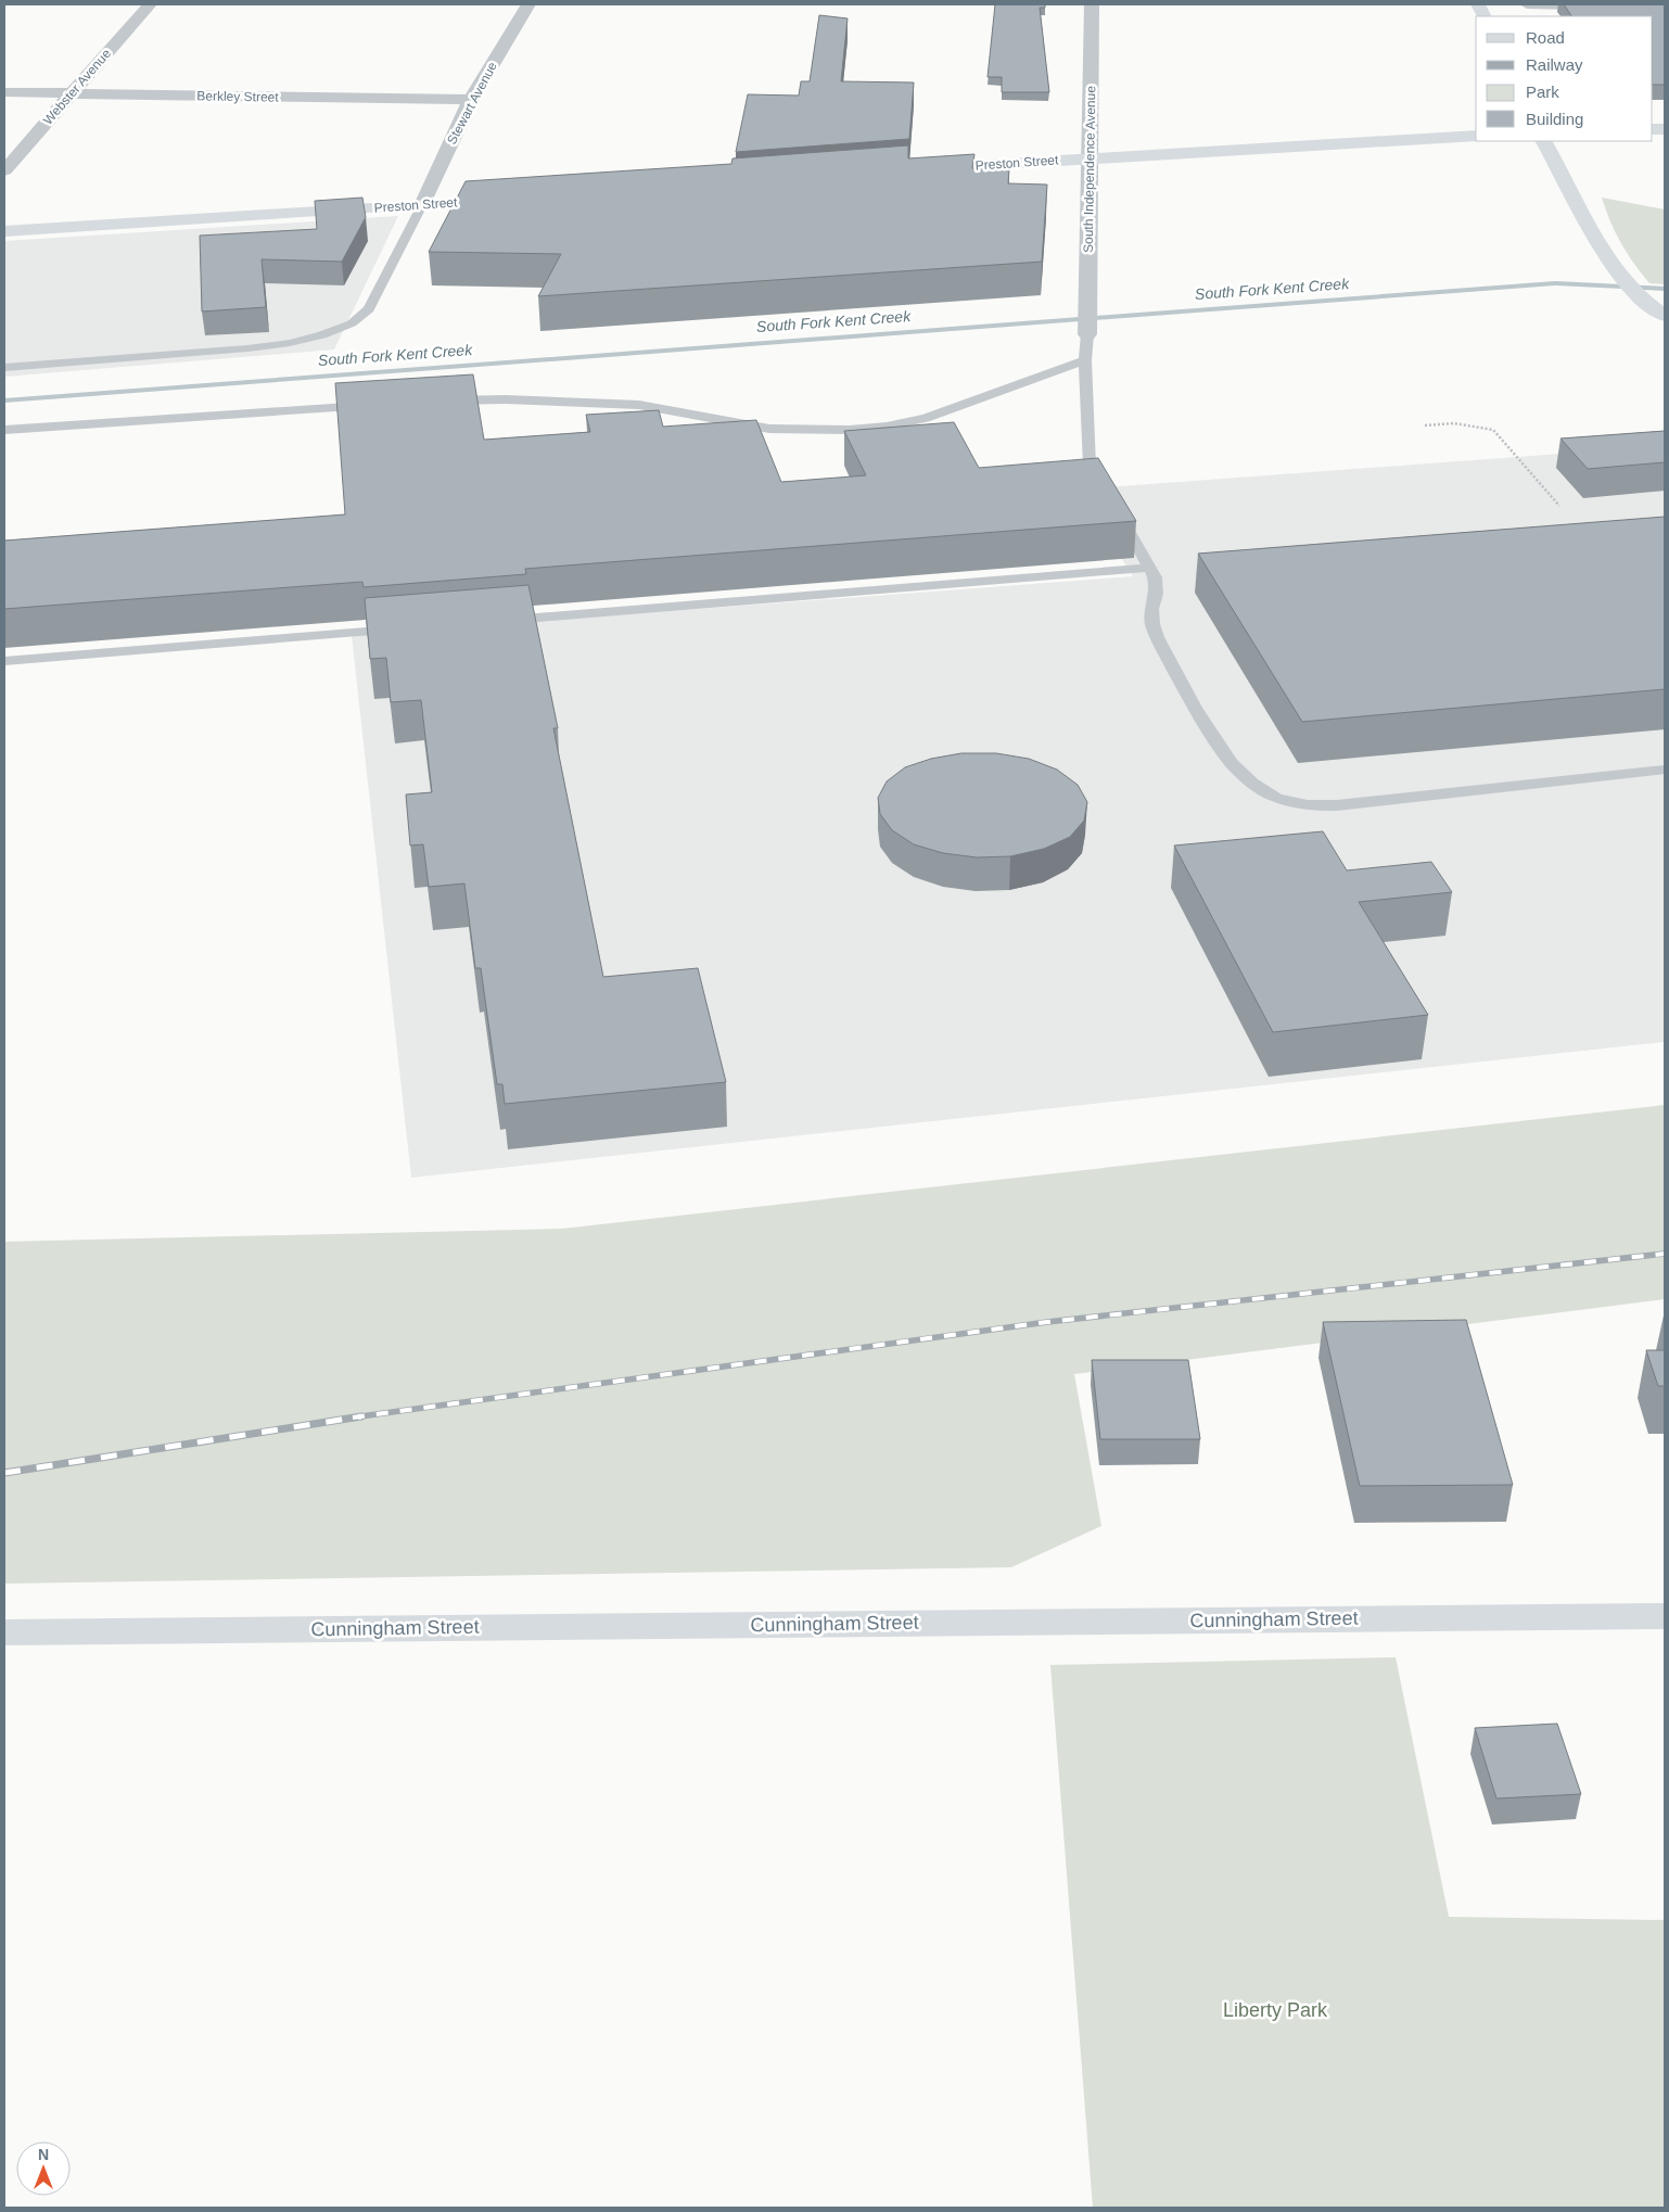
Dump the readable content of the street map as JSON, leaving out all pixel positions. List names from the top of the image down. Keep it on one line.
{"streets":{"street":["Webster Avenue","Berkley Street","Stewart Avenue","Preston Street","South Independence Avenue","Cunningham Street"]},"crossings":[["Webster Avenue","Berkley Street"],["Berkley Street","Stewart Avenue"],["Stewart Avenue","Preston Street"],["Preston Street","South Independence Avenue"]],"water":["South Fork Kent Creek"],"parks":["Liberty Park"],"legend":["Road","Railway","Park","Building"],"north":"top"}
